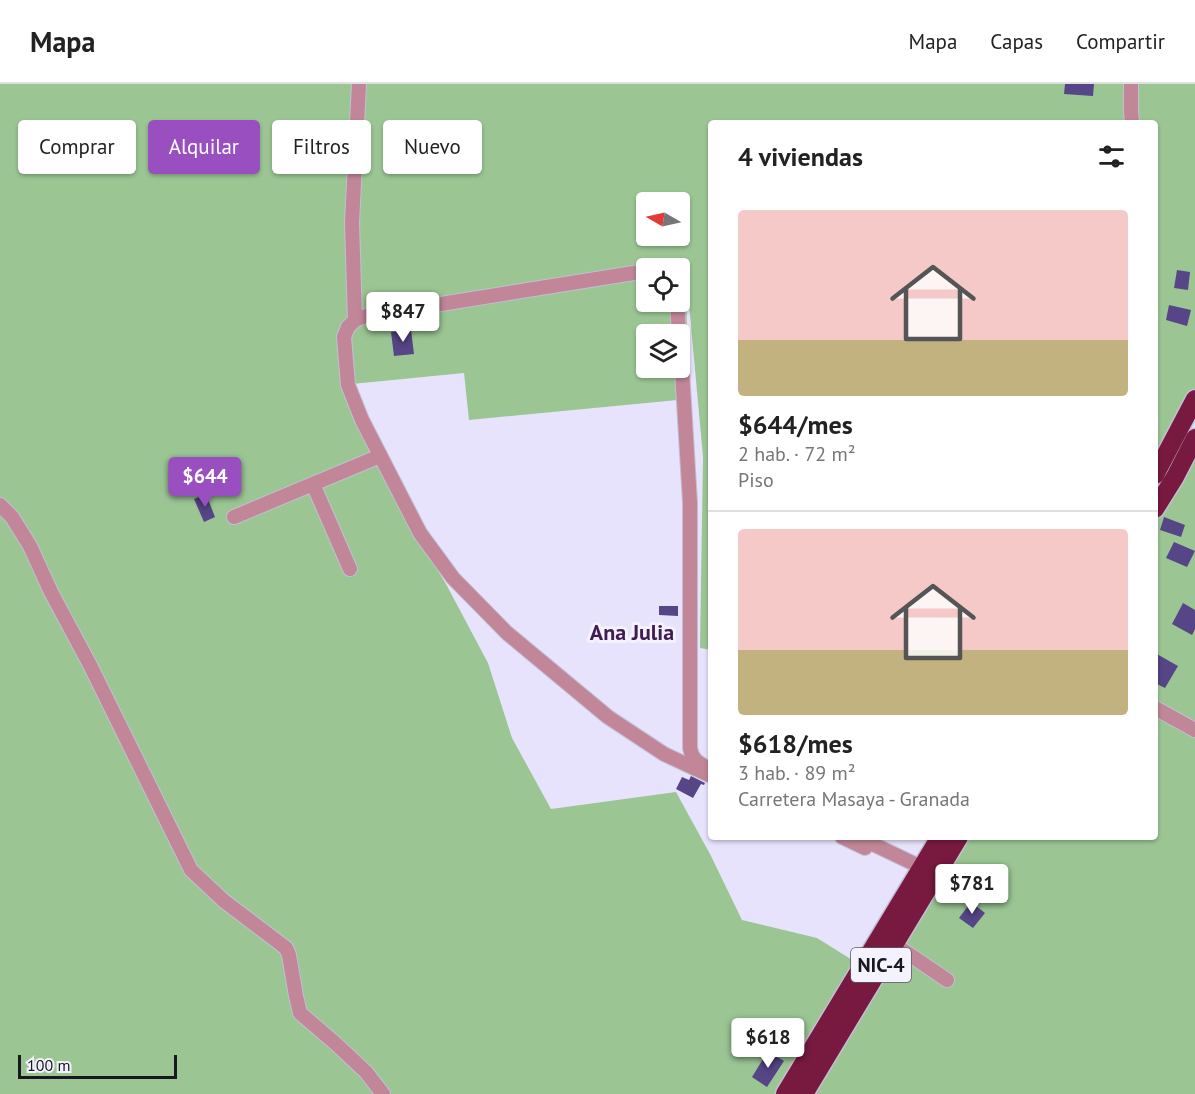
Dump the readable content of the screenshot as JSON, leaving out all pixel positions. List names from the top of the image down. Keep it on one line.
{"streets":{"highway":["NIC-4"]},"districts":["Ana Julia"],"scale_bar":"100 m","north":"left","page":{"header":"Mapa","nav":["Mapa","Capas","Compartir"],"chip":["Comprar","Alquilar","Filtros","Nuevo"],"heading":"4 viviendas","list":[{"name":"$644/mes","note":"2 hab. · 72 m² · Piso"},{"name":"$618/mes","note":"3 hab. · 89 m² · Carretera Masaya - Granada"}],"price":["$847","$644","$781","$618"],"scale":"100 m"}}
